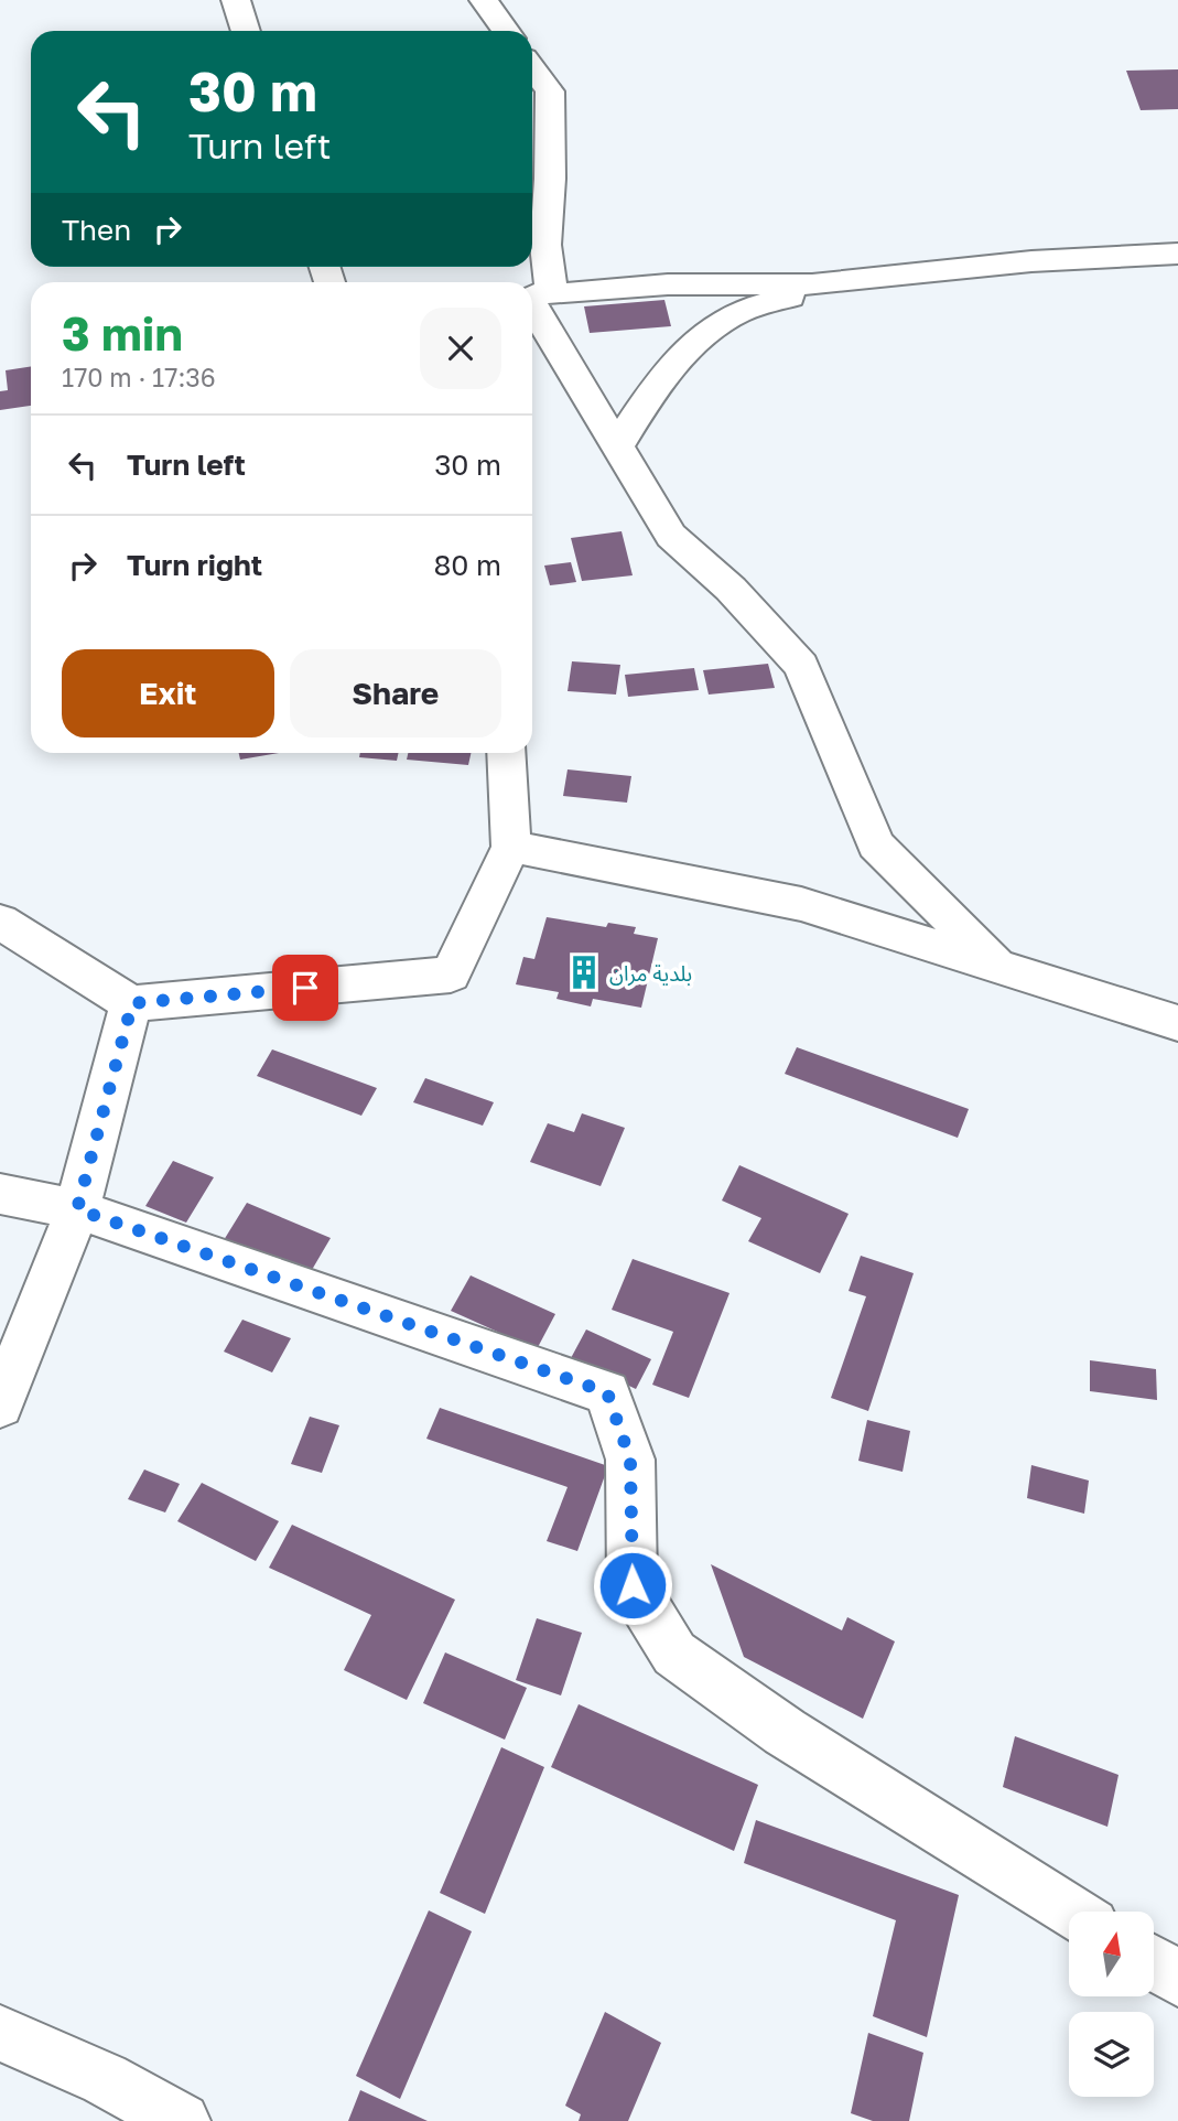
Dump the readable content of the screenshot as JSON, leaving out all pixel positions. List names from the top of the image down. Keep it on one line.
{"places":{"building":["بلدية مران"]},"north":"top","page":{"turn":["30 m","Turn left"],"then":"Then","heading":["3 min","170 m · 17:36"],"list":[{"name":"Turn left","value":"30 m"},{"name":"Turn right","value":"80 m"}],"buttons":["Exit","Share"]}}
